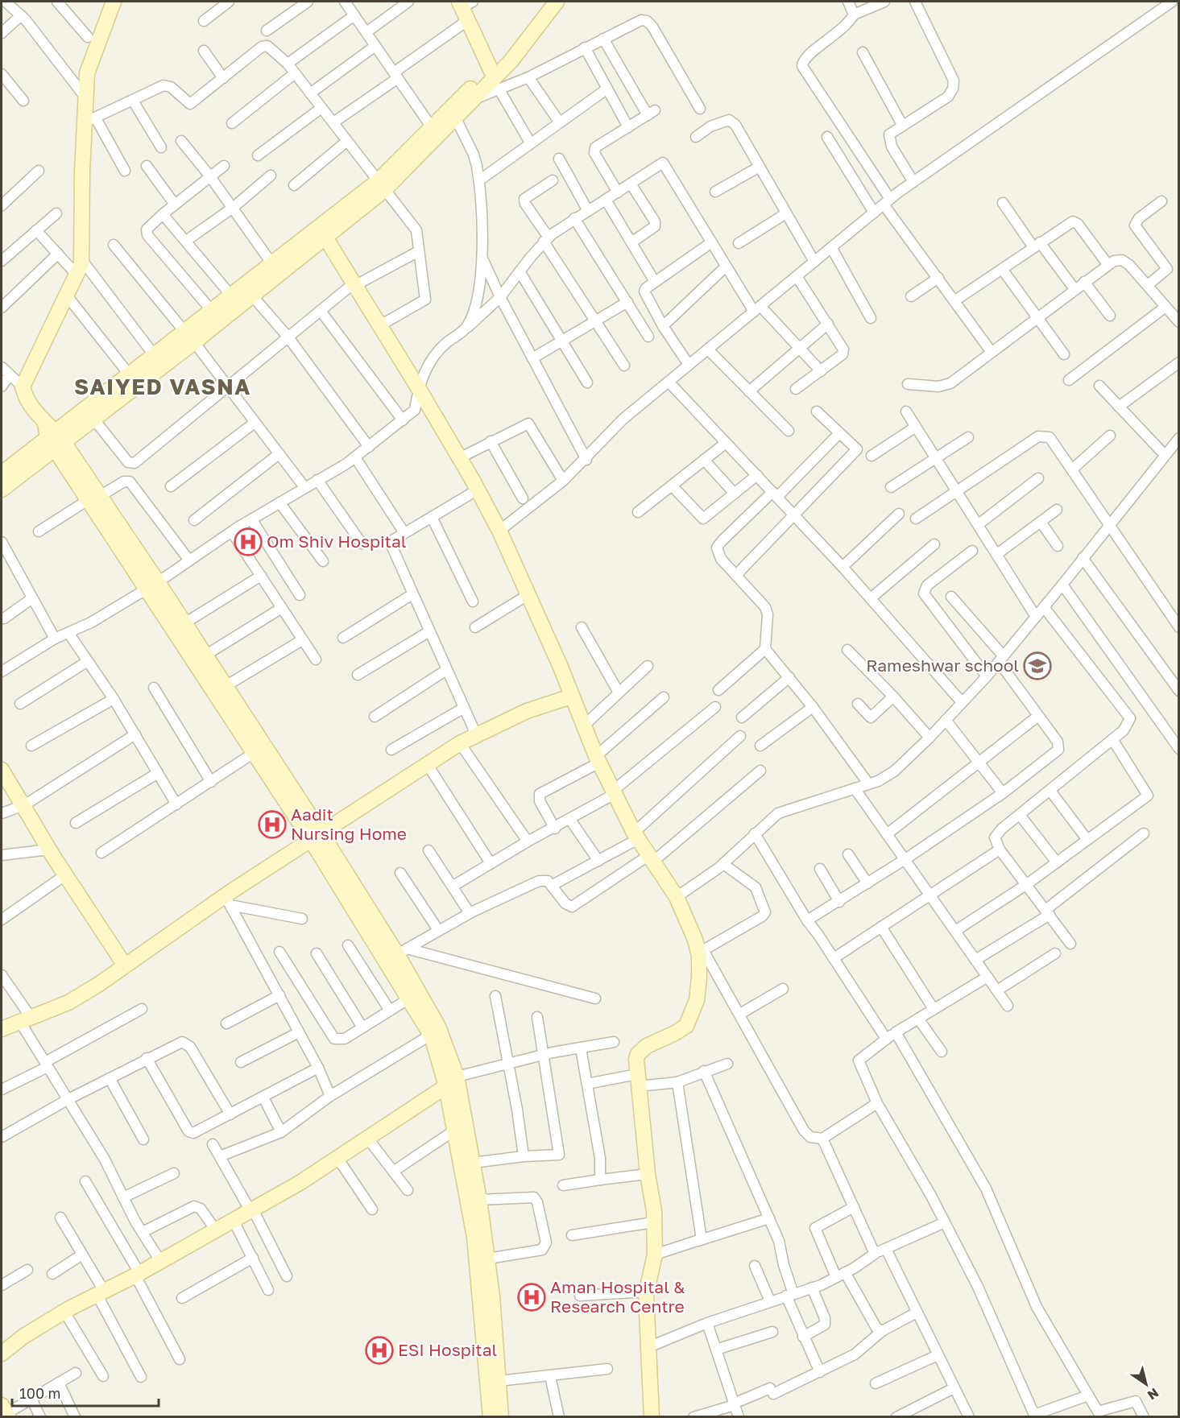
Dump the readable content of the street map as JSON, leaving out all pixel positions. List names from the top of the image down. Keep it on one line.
{"districts":["SAIYED VASNA"],"places":{"hospital":["Om Shiv Hospital","Aadit Nursing Home","Aman Hospital & Research Centre","ESI Hospital"],"school or university":["Rameshwar school"]},"scale_bar":"100 m","north":"bottom right"}
